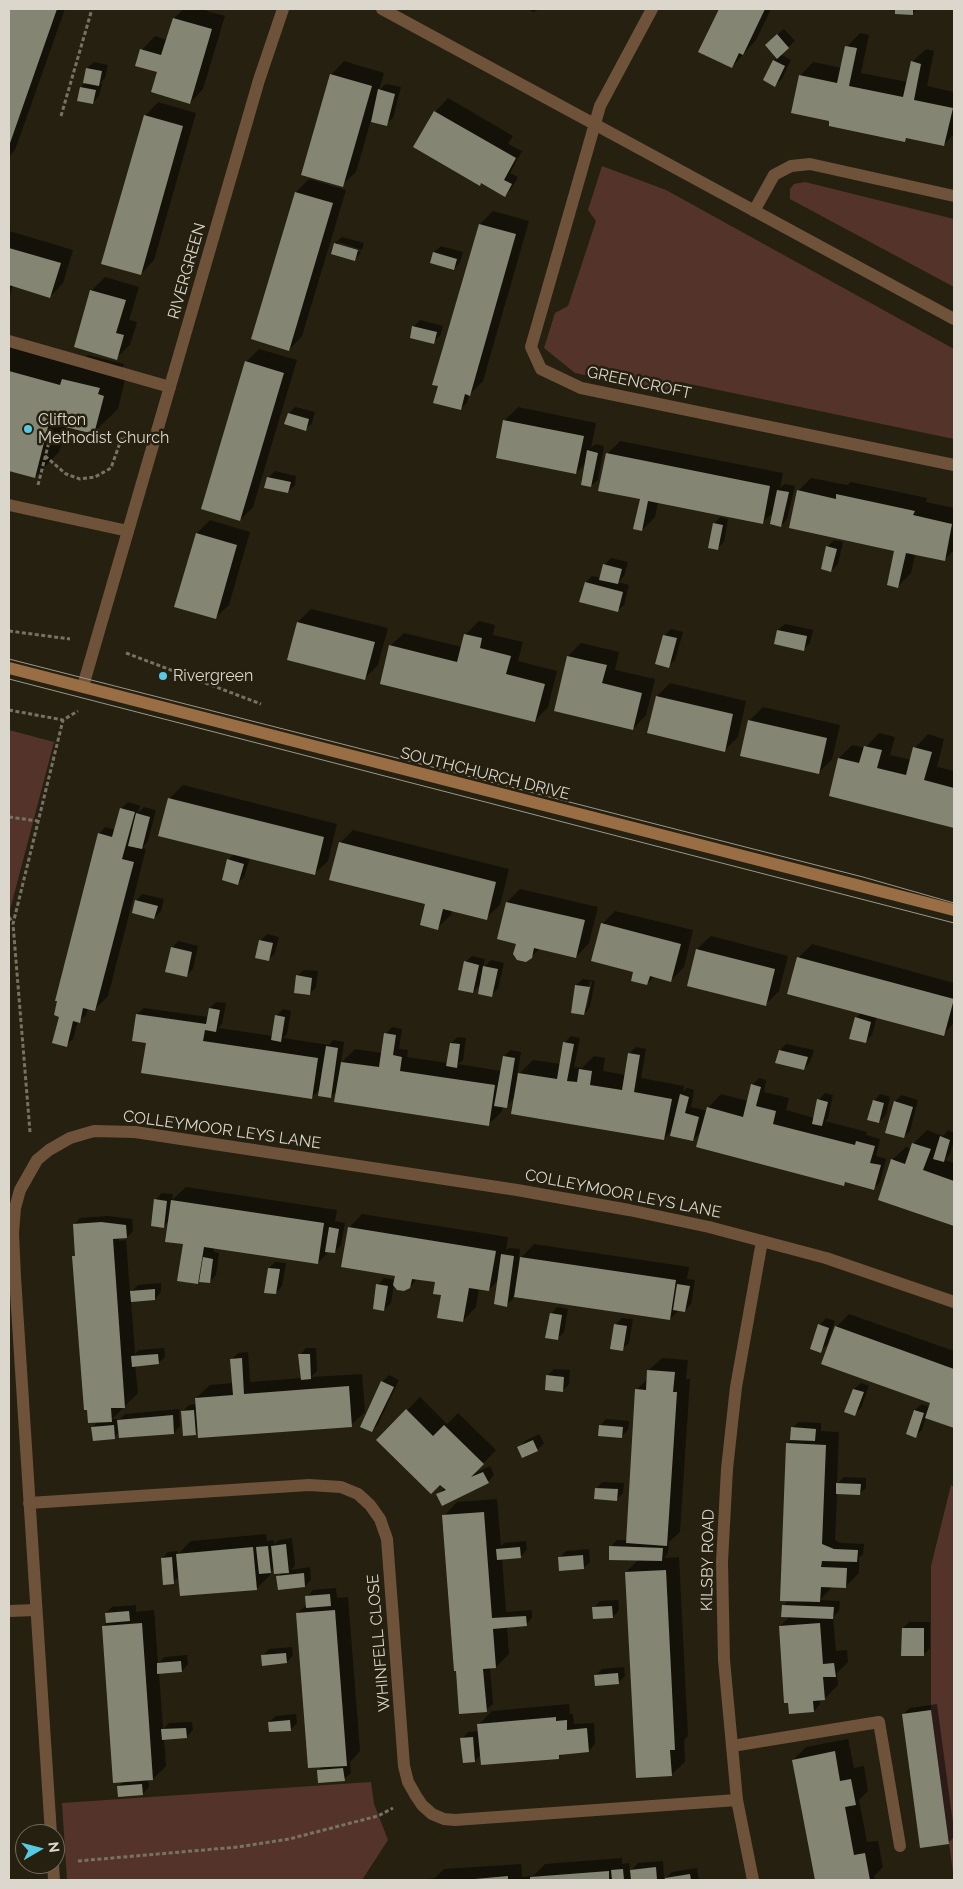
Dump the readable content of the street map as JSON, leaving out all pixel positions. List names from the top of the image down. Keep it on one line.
{"streets":{"street":["RIVERGREEN","GREENCROFT","SOUTHCHURCH DRIVE","COLLEYMOOR LEYS LANE","KILSBY ROAD","WHINFELL CLOSE"]},"crossings":[["RIVERGREEN","SOUTHCHURCH DRIVE"],["COLLEYMOOR LEYS LANE","KILSBY ROAD"],["COLLEYMOOR LEYS LANE","WHINFELL CLOSE"],["KILSBY ROAD","WHINFELL CLOSE"]],"places":["Clifton Methodist Church","Rivergreen"],"north":"right"}
